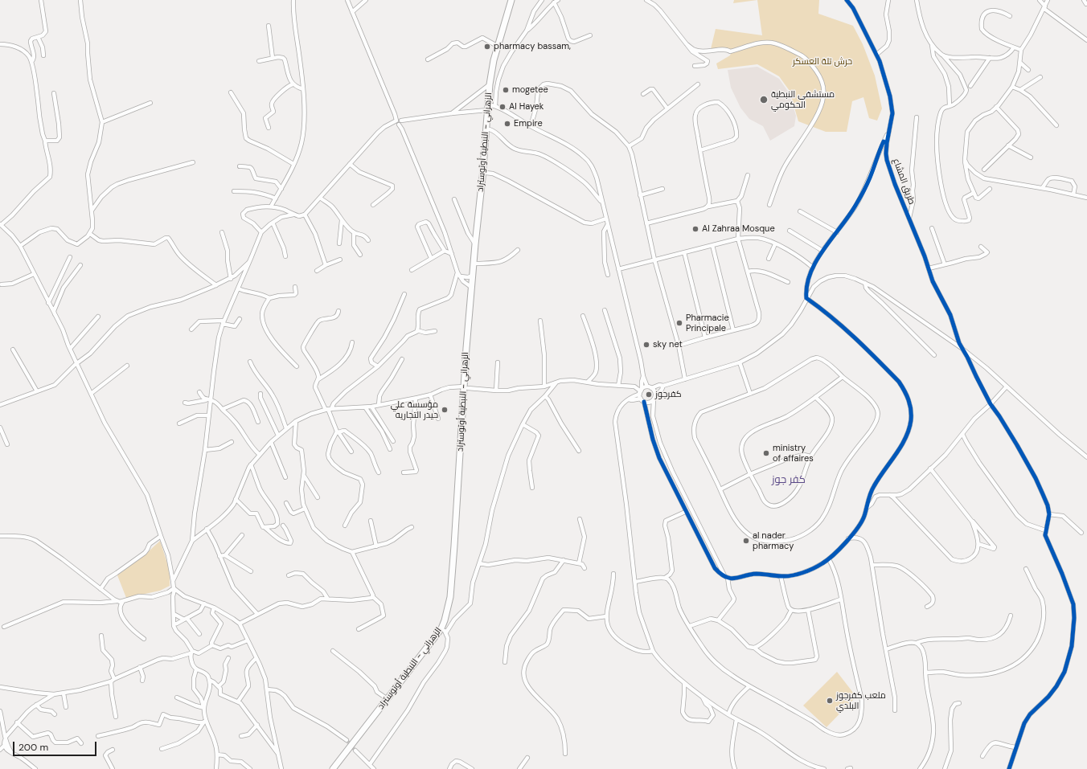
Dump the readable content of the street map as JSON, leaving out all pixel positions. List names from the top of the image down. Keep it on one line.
{"streets":{"highway":["الزهراني - النبطية أوتوستراد"],"street":["طريق المشاع"]},"districts":["كفر جوز"],"parks":["حرش تلة العسكر"],"places":["pharmacy bassam,","mogetee","مستشفى النبطية الحكومي","Al Hayek","Empire","Al Zahraa Mosque","Pharmacie Principale","sky net","كفرجوز","مؤسسة علي حيدر التجاريه","ministry of affaires","al nader pharmacy","ملعب كفرجوز البلدي"],"scale_bar":"200 m"}
